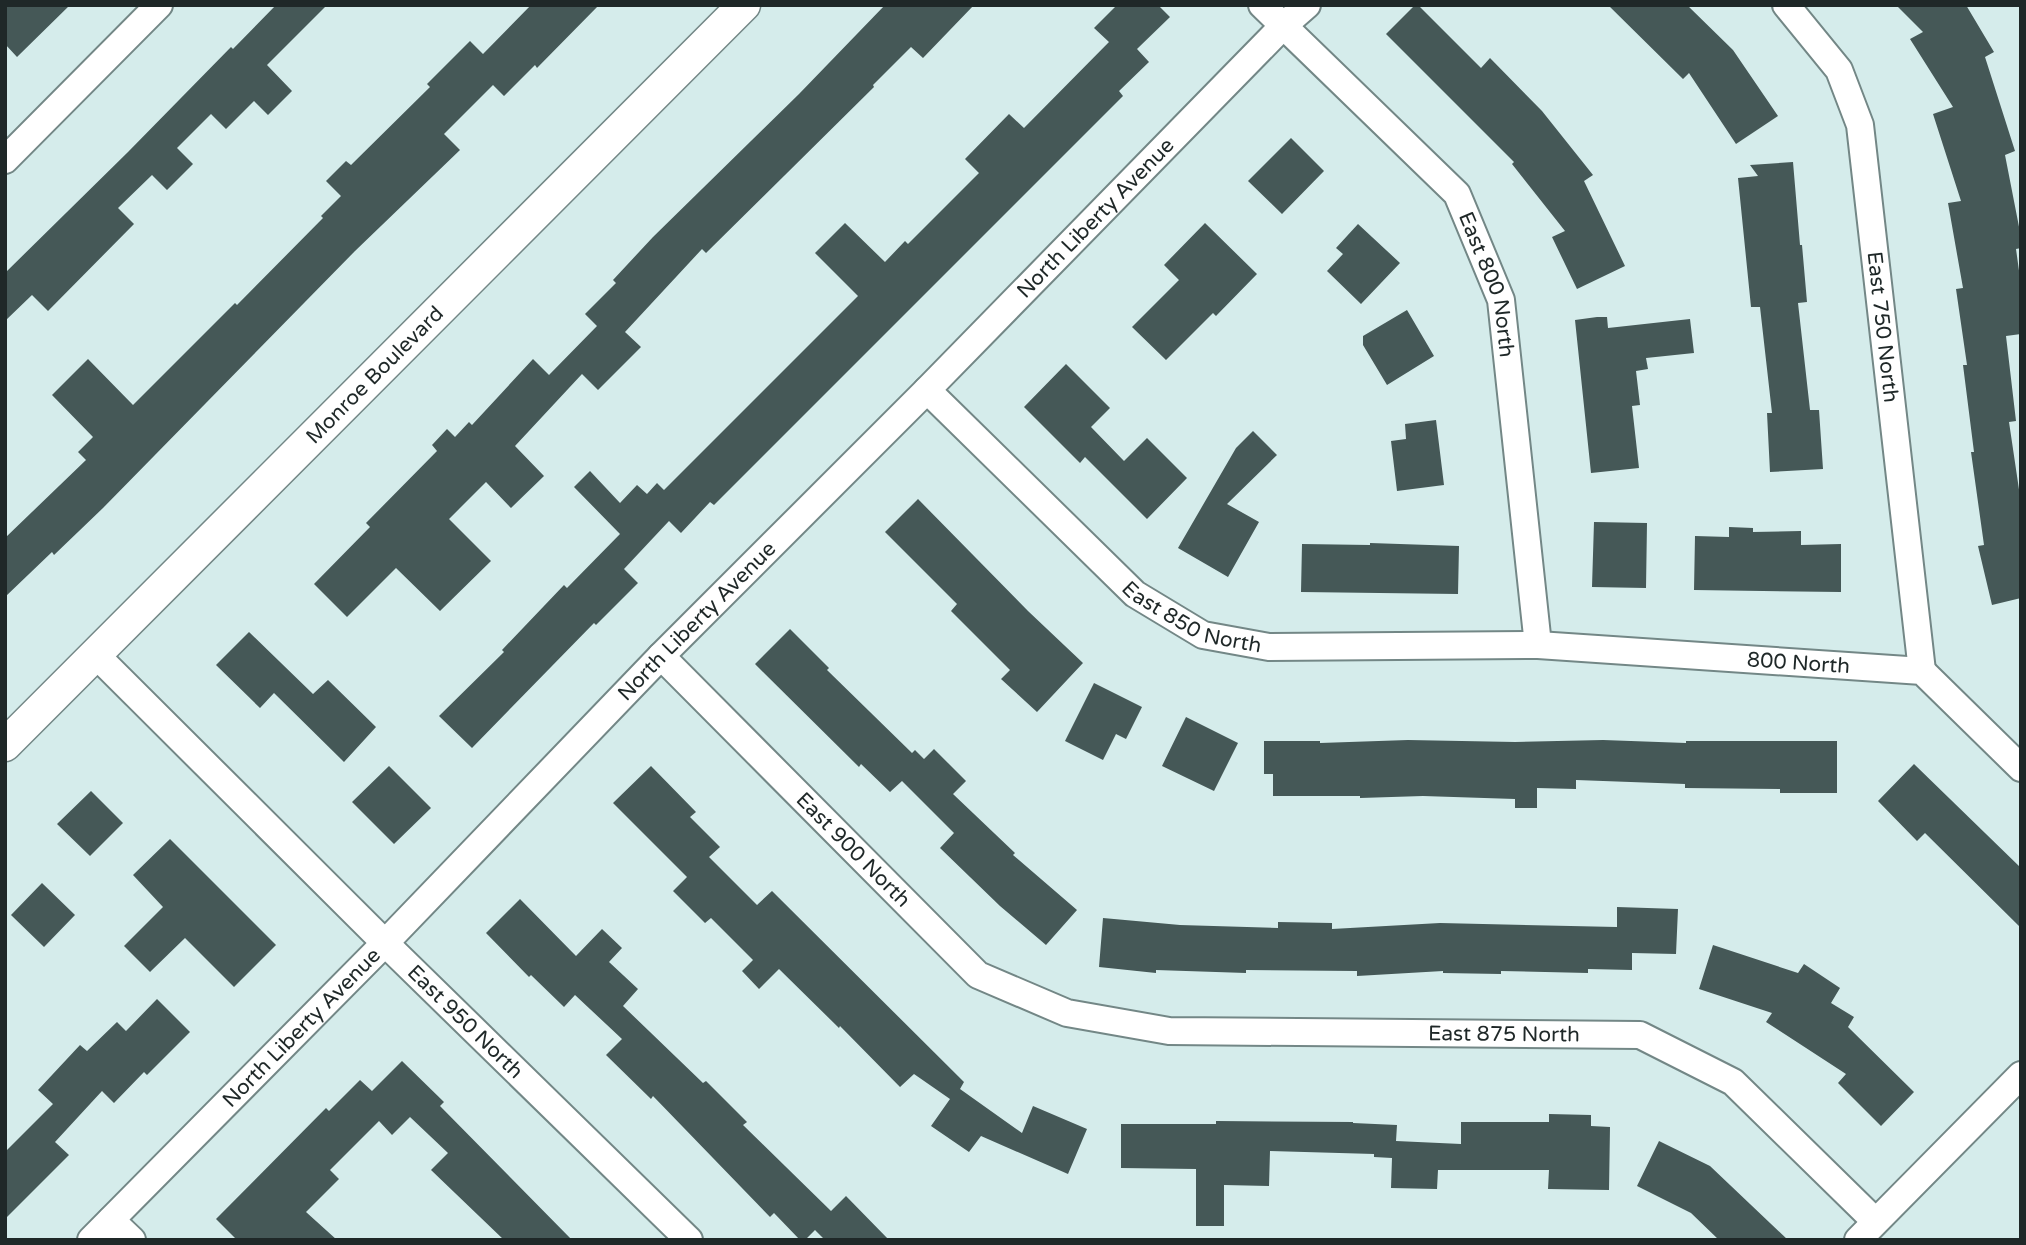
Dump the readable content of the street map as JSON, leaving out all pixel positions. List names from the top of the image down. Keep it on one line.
{"streets":{"street":["North Liberty Avenue","East 800 North","East 750 North","Monroe Boulevard","East 850 North","800 North","East 900 North","East 950 North","East 875 North"]},"crossings":[["North Liberty Avenue","East 800 North"],["North Liberty Avenue","East 850 North"],["North Liberty Avenue","East 900 North"],["North Liberty Avenue","East 950 North"],["East 800 North","East 850 North"],["East 800 North","800 North"],["East 750 North","800 North"],["Monroe Boulevard","East 950 North"],["East 850 North","800 North"],["East 900 North","East 875 North"]]}
